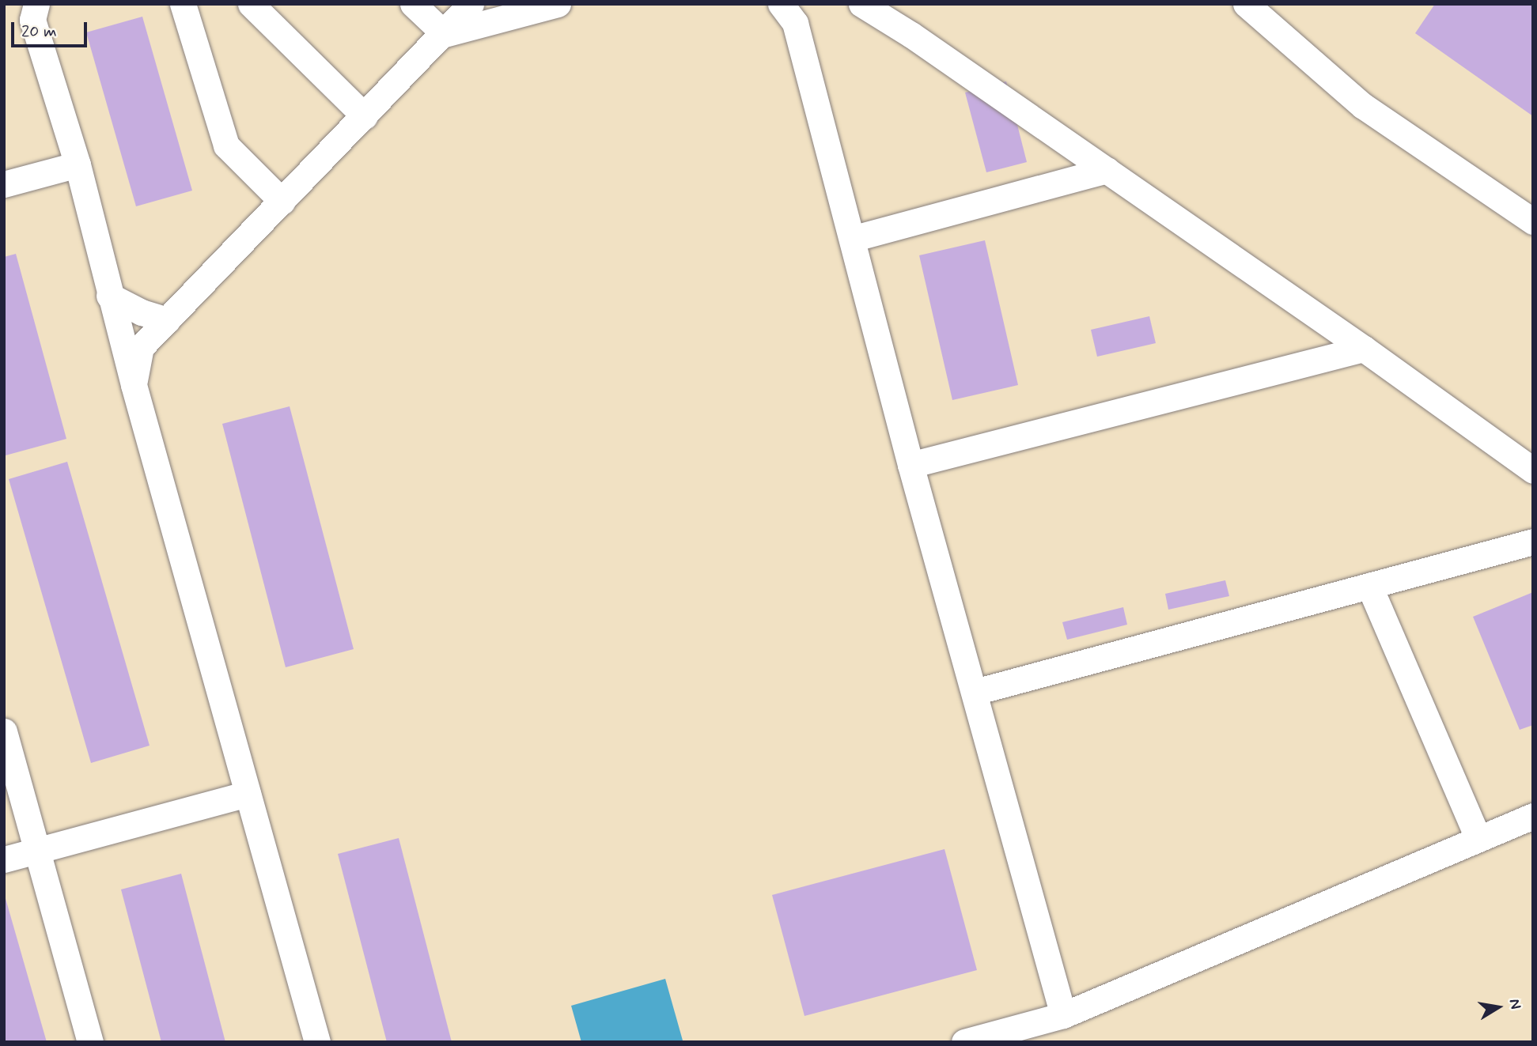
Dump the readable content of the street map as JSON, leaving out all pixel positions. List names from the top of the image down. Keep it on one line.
{"scale_bar":"20 m","north":"right"}
